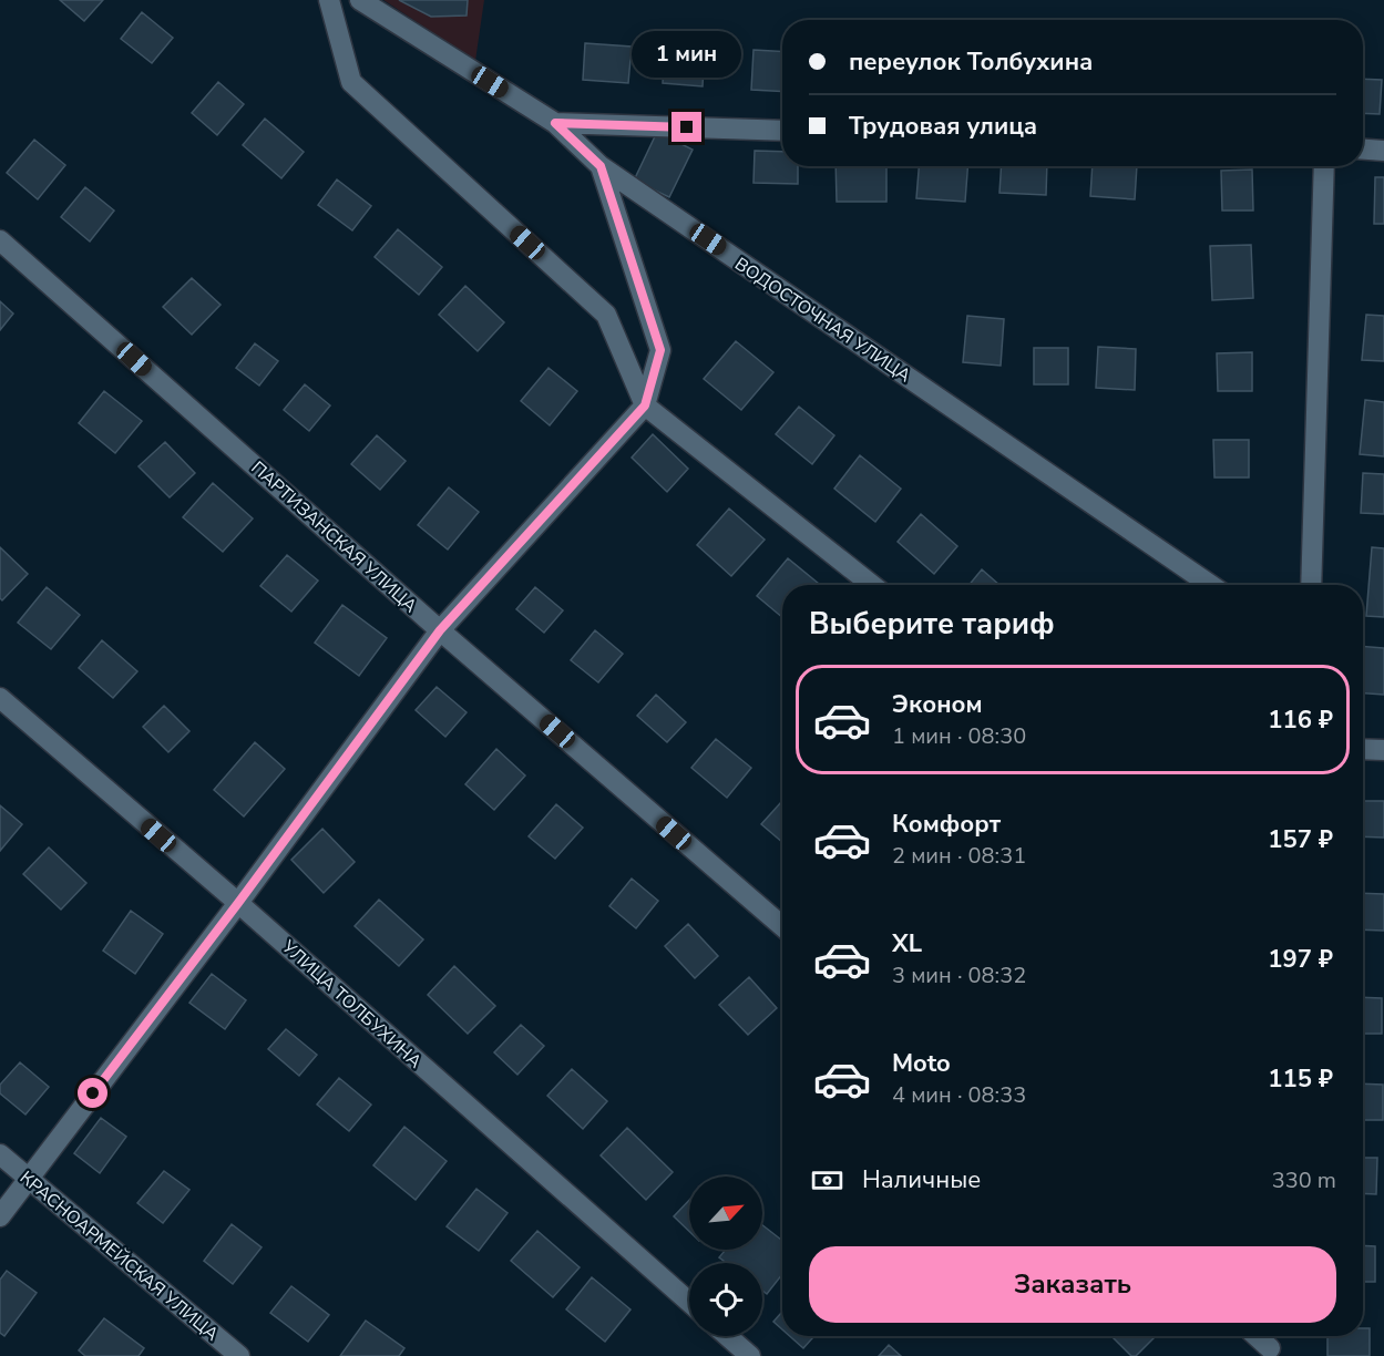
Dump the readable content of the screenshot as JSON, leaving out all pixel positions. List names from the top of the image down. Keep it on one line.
{"streets":{"street":["ВОДОСТОЧНАЯ УЛИЦА","ПАРТИЗАНСКАЯ УЛИЦА","УЛИЦА ТОЛБУХИНА","КРАСНОАРМЕЙСКАЯ УЛИЦА"]},"north":"top right","page":{"banner":["переулок Толбухина","Трудовая улица"],"bubble":"1 мин","heading":"Выберите тариф","list":[{"name":"Эконом","note":"1 мин · 08:30","value":"116 ₽"},{"name":"Комфорт","note":"2 мин · 08:31","value":"157 ₽"},{"name":"XL","note":"3 мин · 08:32","value":"197 ₽"},{"name":"Moto","note":"4 мин · 08:33","value":"115 ₽"}],"pay":["Наличные","330 m"],"buttons":"Заказать"}}
